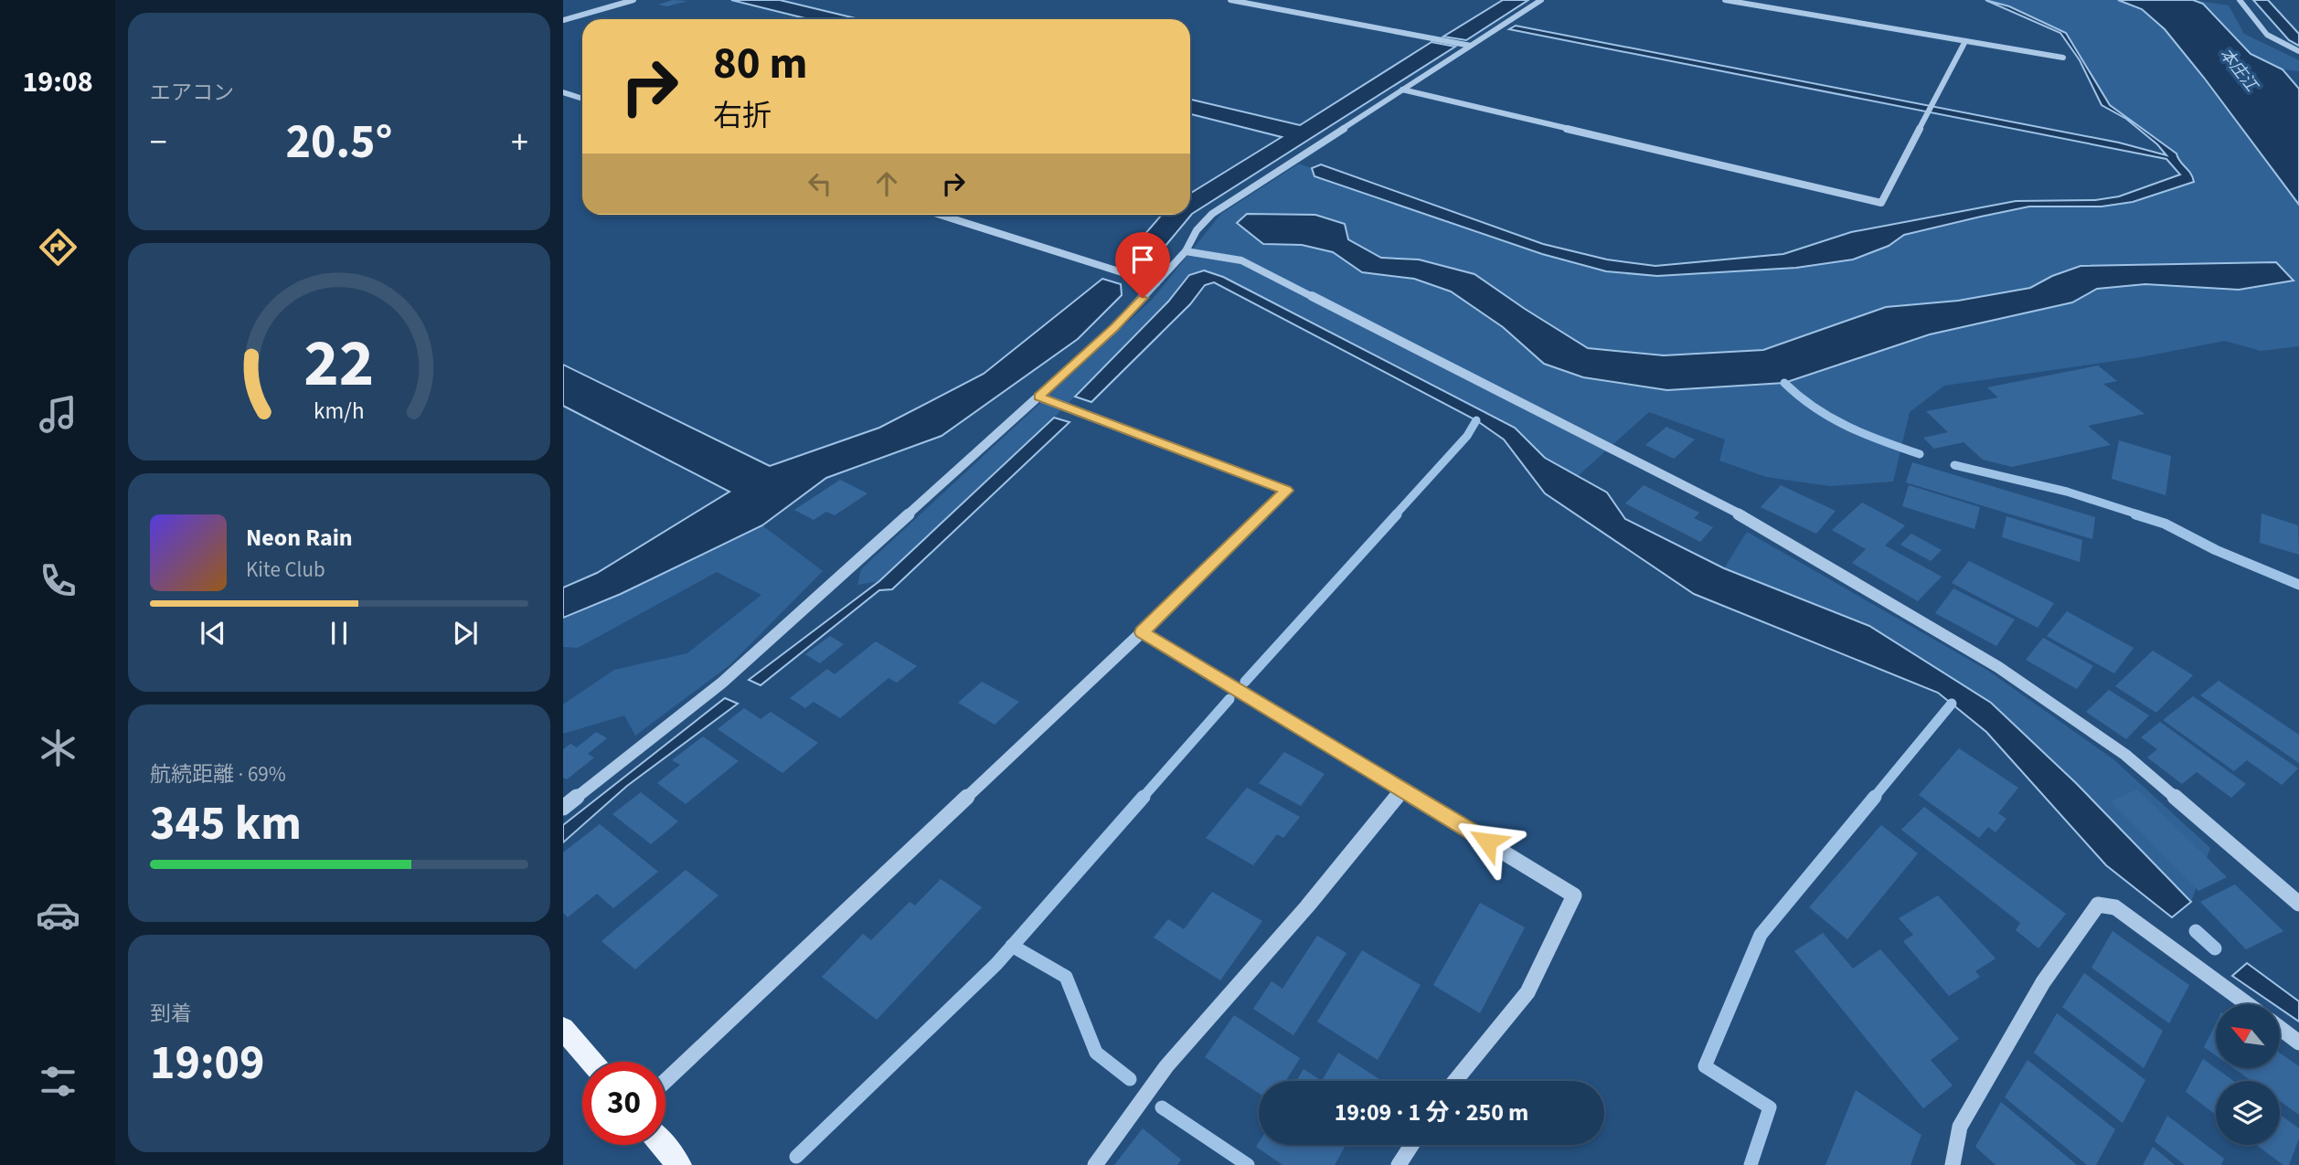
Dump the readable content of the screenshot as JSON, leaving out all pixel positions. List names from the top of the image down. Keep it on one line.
{"water":["本庄江"],"north":"top left","page":{"tabs":"19:08","tile":["エアコン",["航続距離 · 69%","345 km"],["到着","19:09"]],"turn":["80 m","右折"],"heat":["−","20.5°","+"],"song":["Neon Rain","Kite Club"],"limit":"30","trip":"19:09 · 1 分 · 250 m","gauge":["22","km/h"]}}
